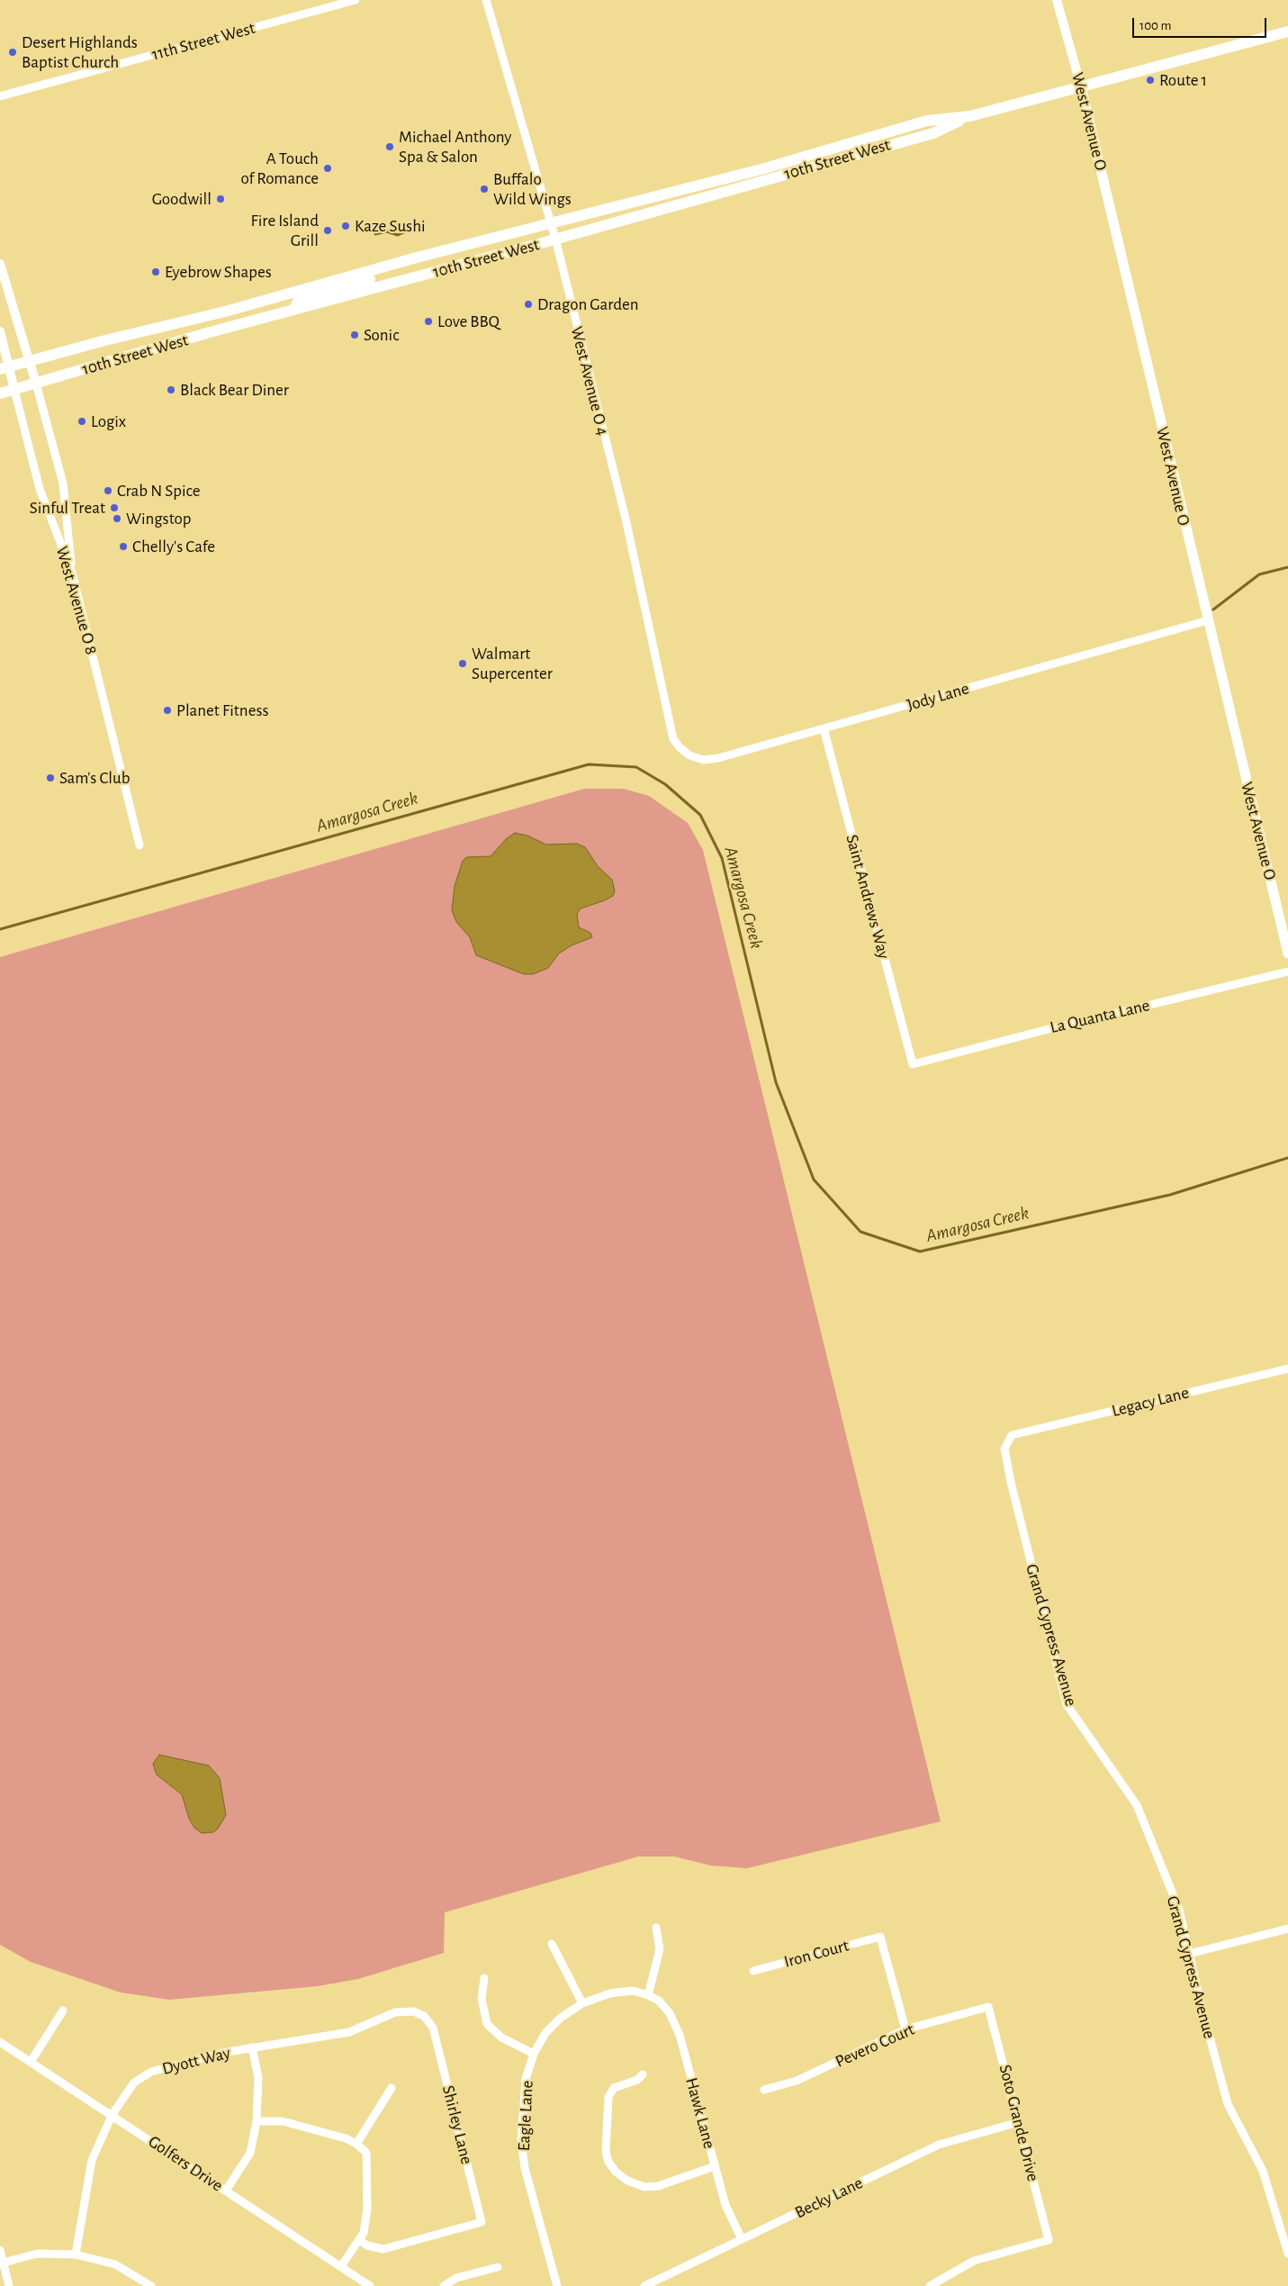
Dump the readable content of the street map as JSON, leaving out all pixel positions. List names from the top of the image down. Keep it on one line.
{"streets":{"main road":["West Avenue O","10th Street West"],"street":["11th Street West","West Avenue O 4","West Avenue O 8","Jody Lane","Saint Andrews Way","La Quanta Lane","Legacy Lane","Grand Cypress Avenue","Iron Court","Pevero Court","Dyott Way","Hawk Lane","Eagle Lane","Soto Grande Drive","Shirley Lane","Golfers Drive","Becky Lane"]},"crossings":[["West Avenue O","10th Street West"],["West Avenue O","Jody Lane"],["10th Street West","West Avenue O 4"],["10th Street West","West Avenue O 8"],["West Avenue O 4","Jody Lane"],["Jody Lane","Saint Andrews Way"],["Saint Andrews Way","La Quanta Lane"],["Legacy Lane","Grand Cypress Avenue"],["Iron Court","Pevero Court"],["Pevero Court","Soto Grande Drive"],["Dyott Way","Shirley Lane"],["Dyott Way","Golfers Drive"],["Hawk Lane","Eagle Lane"],["Hawk Lane","Becky Lane"],["Soto Grande Drive","Becky Lane"]],"water":["Amargosa Creek"],"places":["Desert Highlands Baptist Church","Route 1","Michael Anthony Spa & Salon","A Touch of Romance","Buffalo Wild Wings","Goodwill","Kaze Sushi","Fire Island Grill","Eyebrow Shapes","Dragon Garden","Love BBQ","Sonic","Black Bear Diner","Logix","Crab N Spice","Sinful Treat","Wingstop","Chelly's Cafe","Walmart Supercenter","Planet Fitness","Sam's Club"],"scale_bar":"100 m"}
